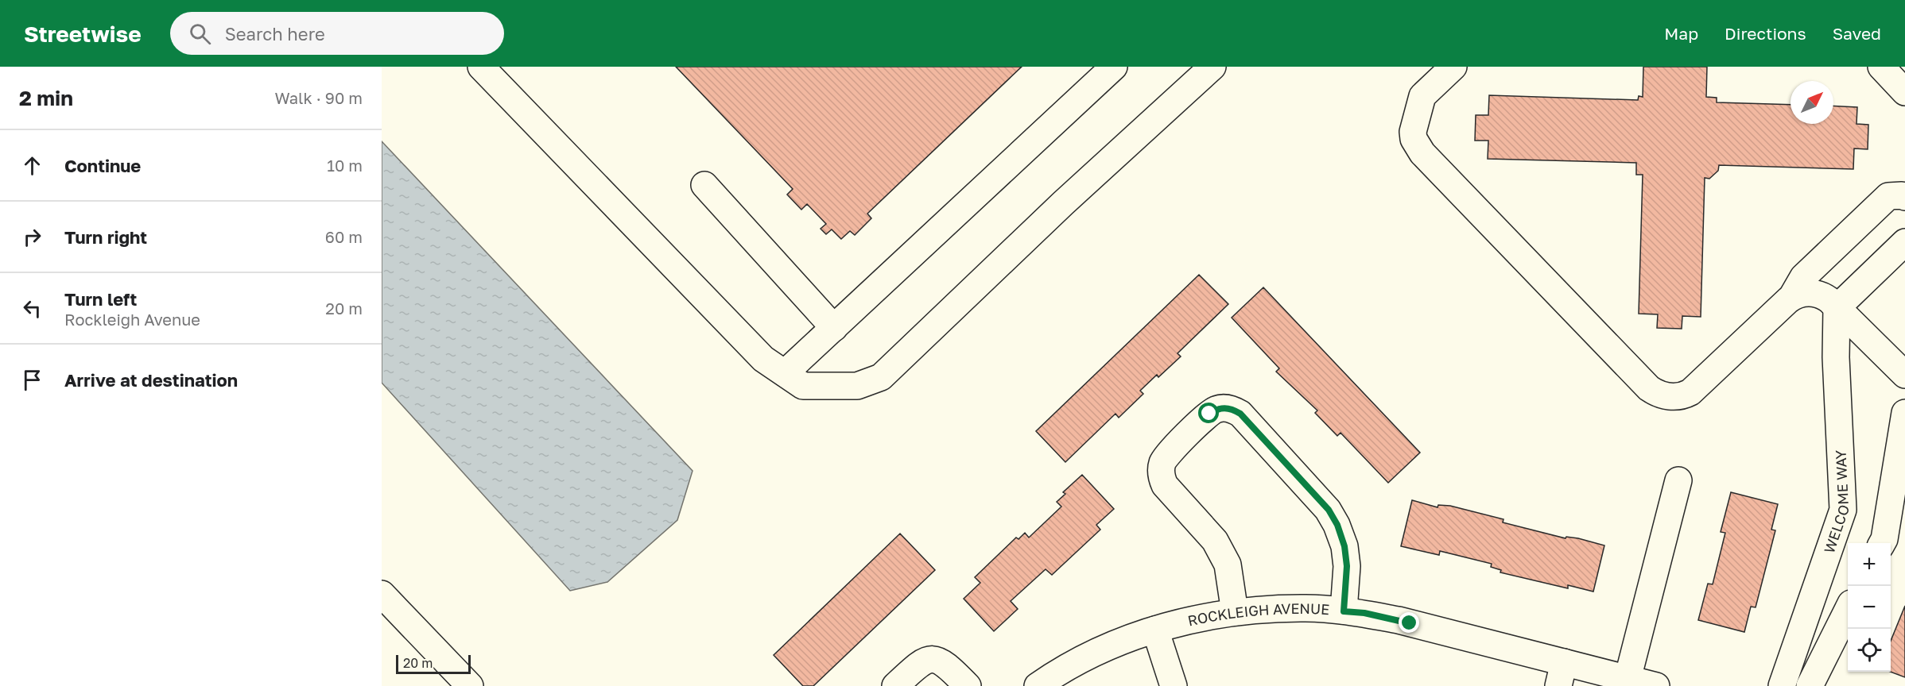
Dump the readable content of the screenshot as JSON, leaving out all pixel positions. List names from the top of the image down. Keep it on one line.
{"streets":{"street":["WELCOME WAY","ROCKLEIGH AVENUE"]},"scale_bar":"20 m","north":"top right","page":{"header":"Streetwise","search":"Search here","nav":["Map","Directions","Saved"],"heading":["2 min","Walk · 90 m"],"list":[["Continue","10 m"],["Turn right","60 m"],["Turn left","Rockleigh Avenue","20 m"],"Arrive at destination"],"map_buttons":["+","−"],"scale":"20 m"}}
